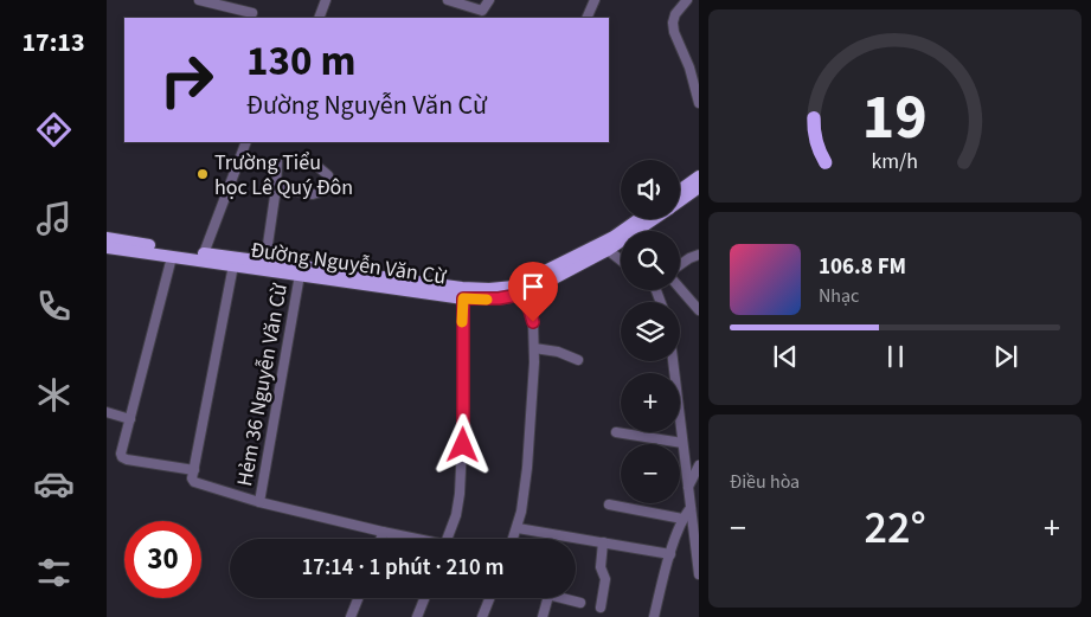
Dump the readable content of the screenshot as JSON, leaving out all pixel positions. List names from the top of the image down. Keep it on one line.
{"streets":{"main road":["Đường Nguyễn Văn Cừ"],"street":["Hẻm 36 Nguyễn Văn Cừ"]},"crossings":[["Đường Nguyễn Văn Cừ","Hẻm 36 Nguyễn Văn Cừ"]],"places":["Trường Tiểu học Lê Quý Đôn"],"page":{"tabs":"17:13","turn":["130 m","Đường Nguyễn Văn Cừ"],"map_buttons":["+","−"],"song":["106.8 FM","Nhạc"],"tile":"Điều hòa","heat":["−","22°","+"],"limit":"30","trip":"17:14 · 1 phút · 210 m","gauge":["19","km/h"]}}
